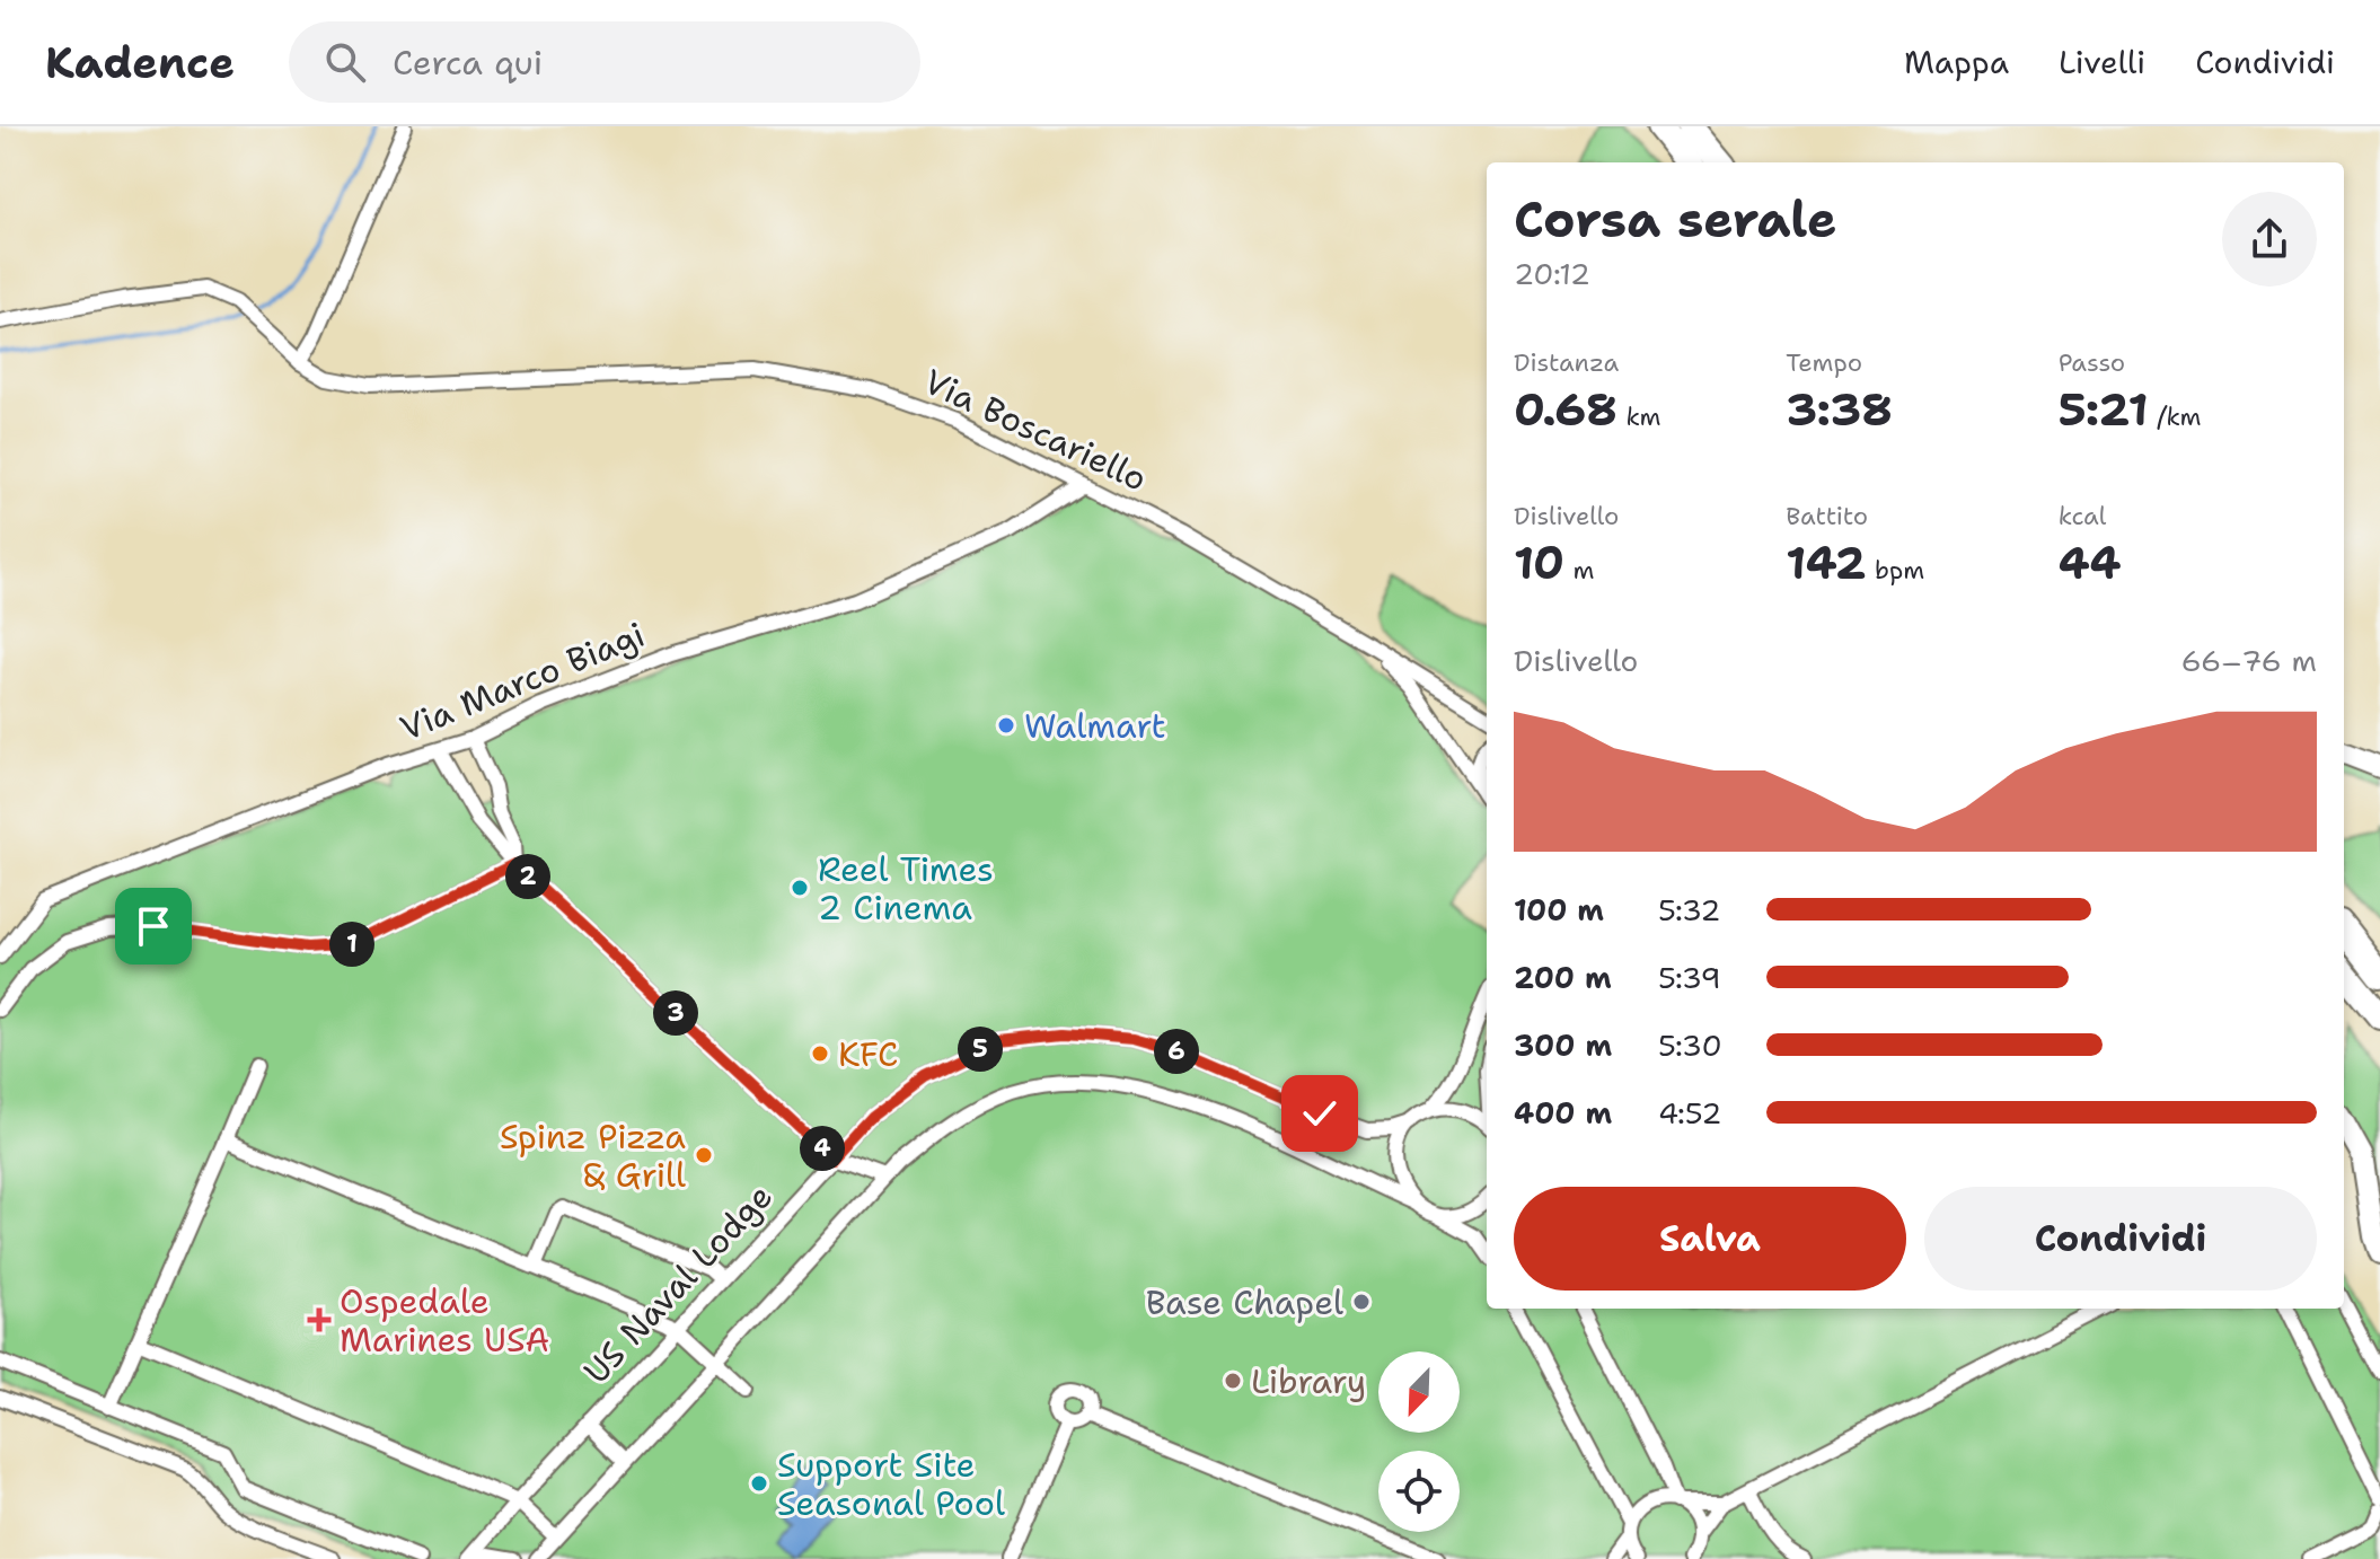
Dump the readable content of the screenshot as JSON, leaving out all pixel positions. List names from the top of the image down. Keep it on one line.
{"streets":{"street":["Via Boscariello","Via Marco Biagi","US Naval Lodge"]},"crossings":[["Via Boscariello","Via Marco Biagi"]],"places":{"other":["Walmart","Reel Times 2 Cinema","KFC","Spinz Pizza & Grill","Base Chapel","Library","Support Site Seasonal Pool"],"health":["Ospedale Marines USA"]},"north":"bottom left","page":{"header":"Kadence","search":"Cerca qui","nav":["Mappa","Livelli","Condividi"],"heading":["Corsa serale","20:12"],"stats":[["Distanza","0.68 km"],["Tempo","3:38"],["Passo","5:21 /km"],["Dislivello","10 m"],["Battito","142 bpm"],["kcal","44"]],"chart":["Dislivello","66–76 m"],"pins":["2","1","3","5","6","4"],"list":[{"name":"100 m","note":"5:32"},{"name":"200 m","note":"5:39"},{"name":"300 m","note":"5:30"},{"name":"400 m","note":"4:52"}],"buttons":["Salva","Condividi"]}}
